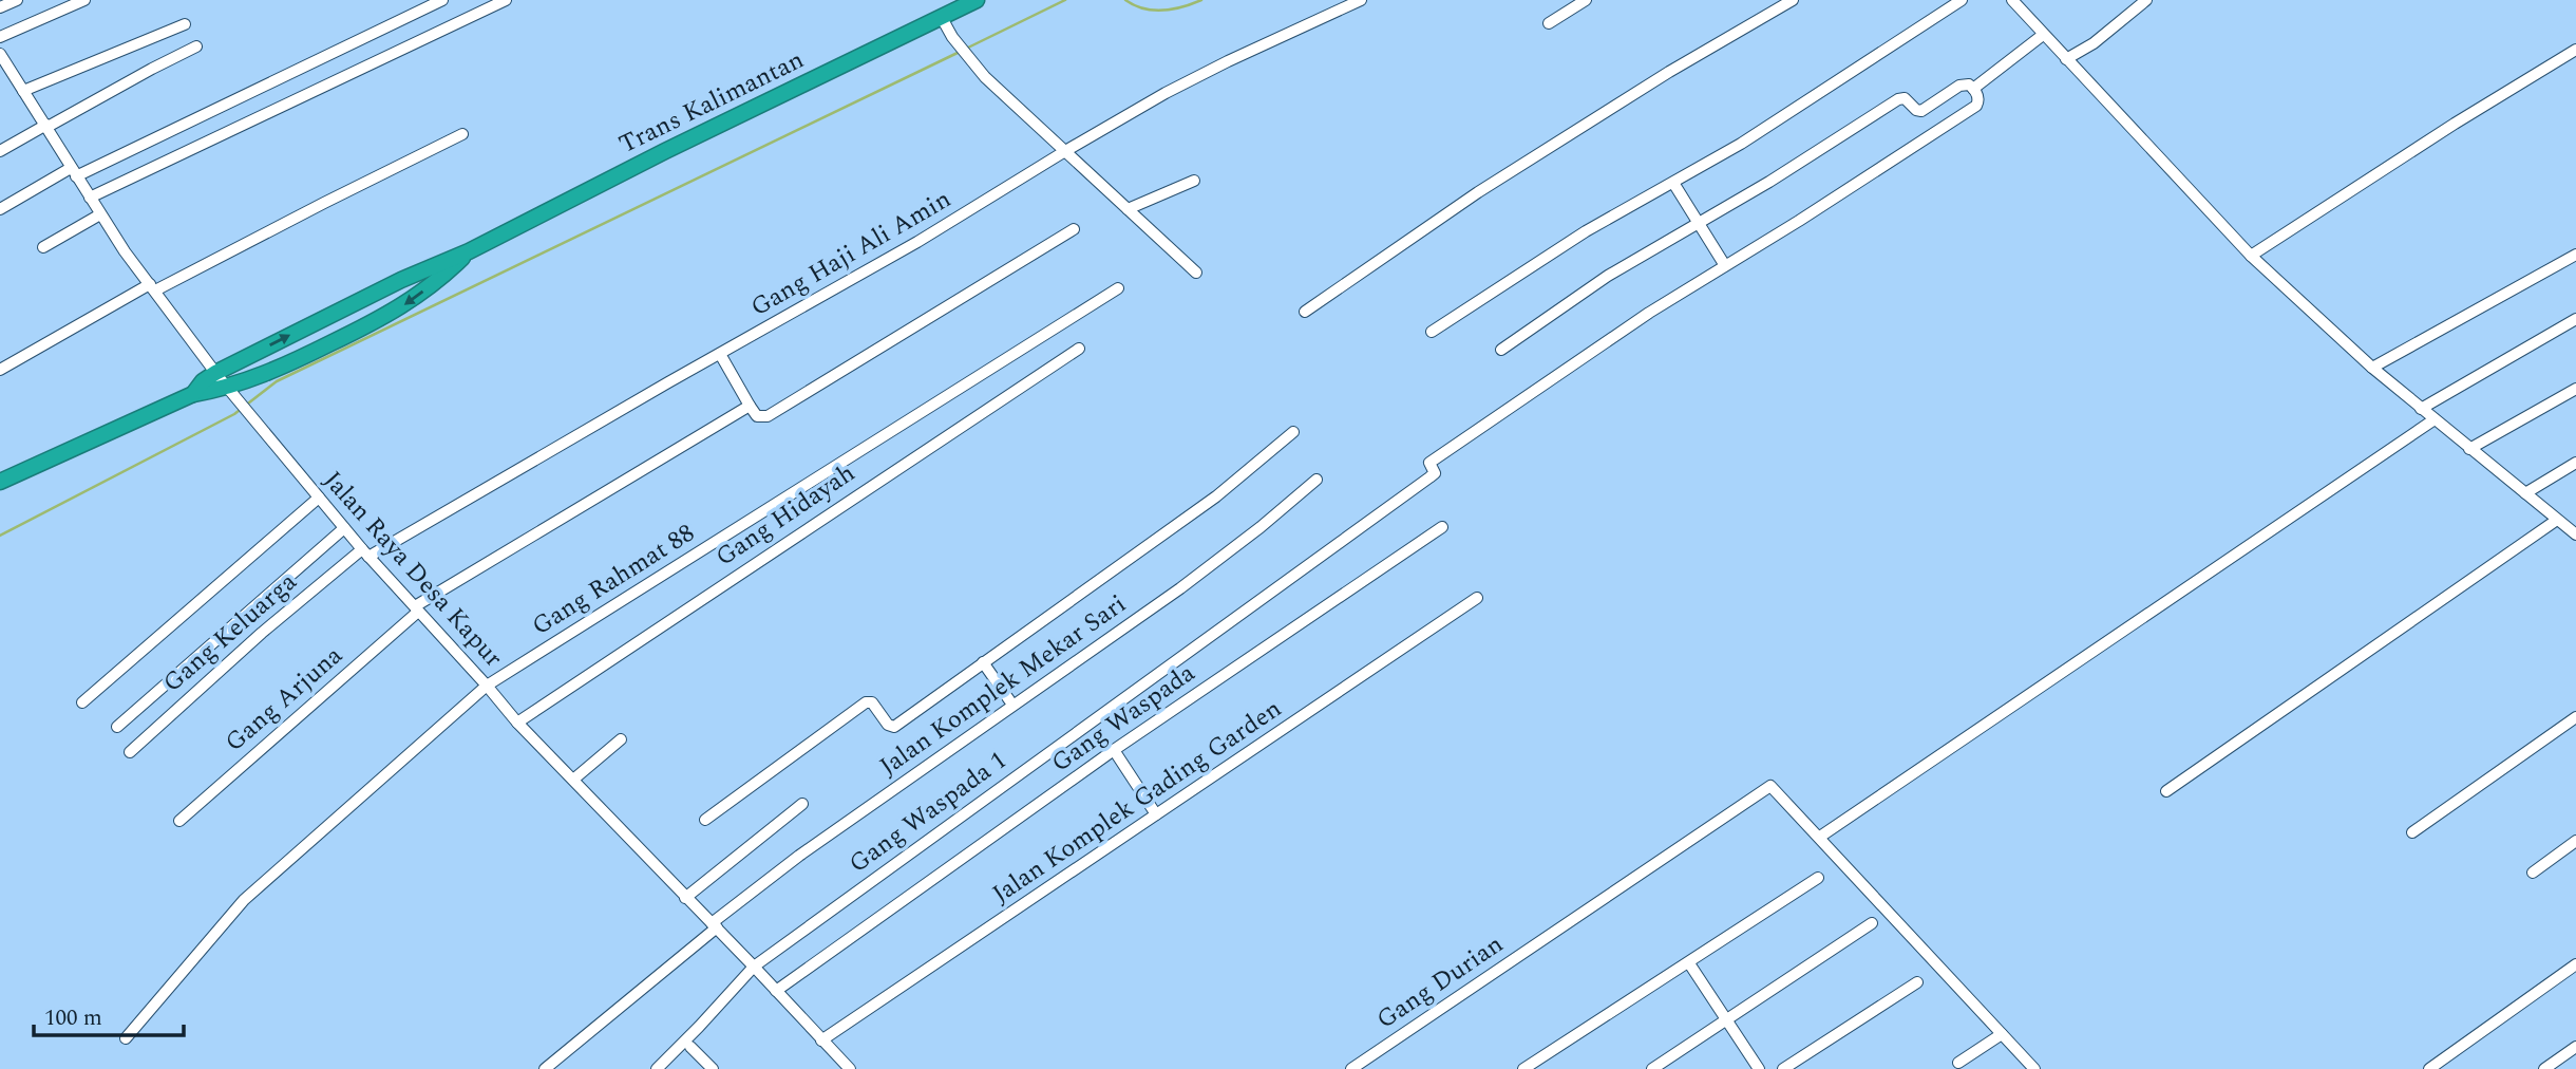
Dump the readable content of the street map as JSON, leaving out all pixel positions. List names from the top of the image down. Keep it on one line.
{"streets":{"highway":["Trans Kalimantan"],"street":["Gang Haji Ali Amin","Gang Hidayah","Jalan Raya Desa Kapur","Gang Rahmat 88","Gang Keluarga","Jalan Komplek Mekar Sari","Gang Arjuna","Gang Waspada","Jalan Komplek Gading Garden","Gang Waspada 1","Gang Durian"]},"crossings":[["Trans Kalimantan","Jalan Raya Desa Kapur"],["Gang Haji Ali Amin","Jalan Raya Desa Kapur"],["Gang Haji Ali Amin","Gang Keluarga"],["Gang Hidayah","Jalan Raya Desa Kapur"],["Jalan Raya Desa Kapur","Gang Rahmat 88"],["Jalan Raya Desa Kapur","Gang Keluarga"],["Jalan Raya Desa Kapur","Jalan Komplek Mekar Sari"],["Jalan Raya Desa Kapur","Gang Arjuna"],["Jalan Raya Desa Kapur","Gang Waspada"],["Jalan Raya Desa Kapur","Jalan Komplek Gading Garden"],["Jalan Raya Desa Kapur","Gang Waspada 1"]],"scale_bar":"100 m"}
